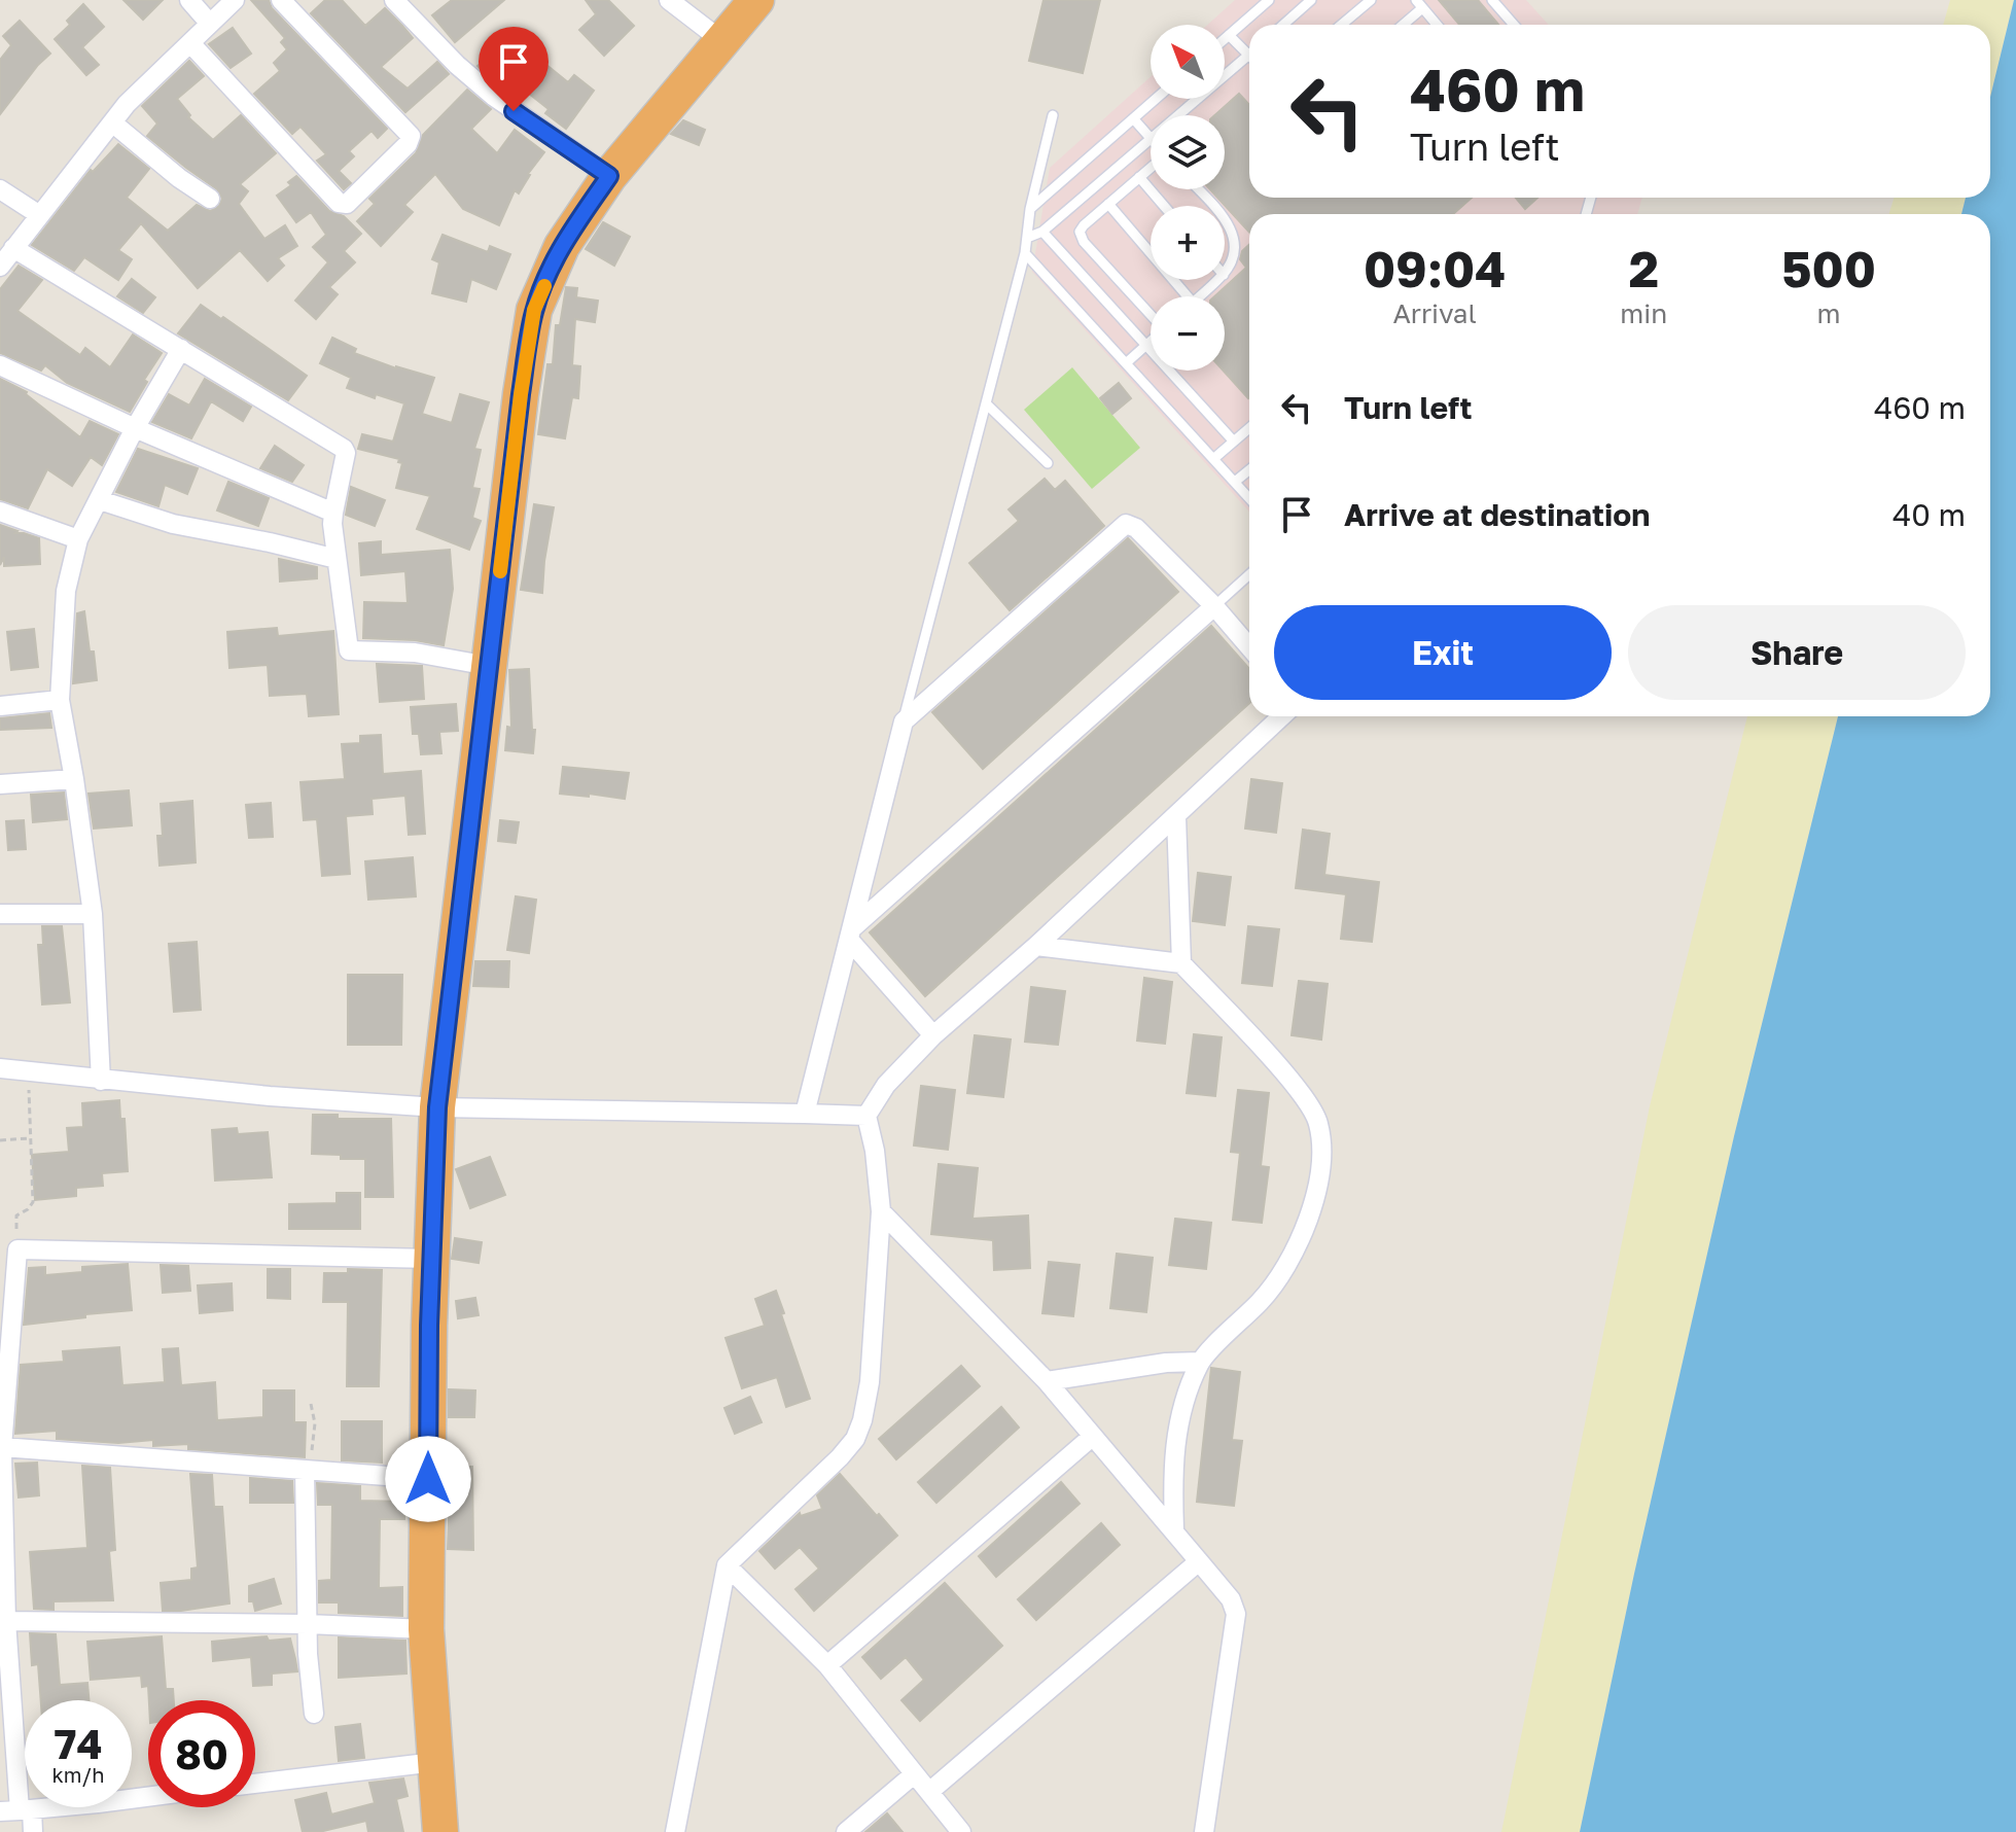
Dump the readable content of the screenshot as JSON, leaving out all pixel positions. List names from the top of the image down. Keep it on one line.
{"north":"top left","page":{"map_buttons":["+","−"],"turn":["460 m","Turn left"],"eta":["09:04","Arrival","2","min","500","m"],"list":[{"name":"Turn left","value":"460 m"},{"name":"Arrive at destination","value":"40 m"}],"buttons":["Exit","Share"],"speed":"74 km/h","limit":"80"}}
